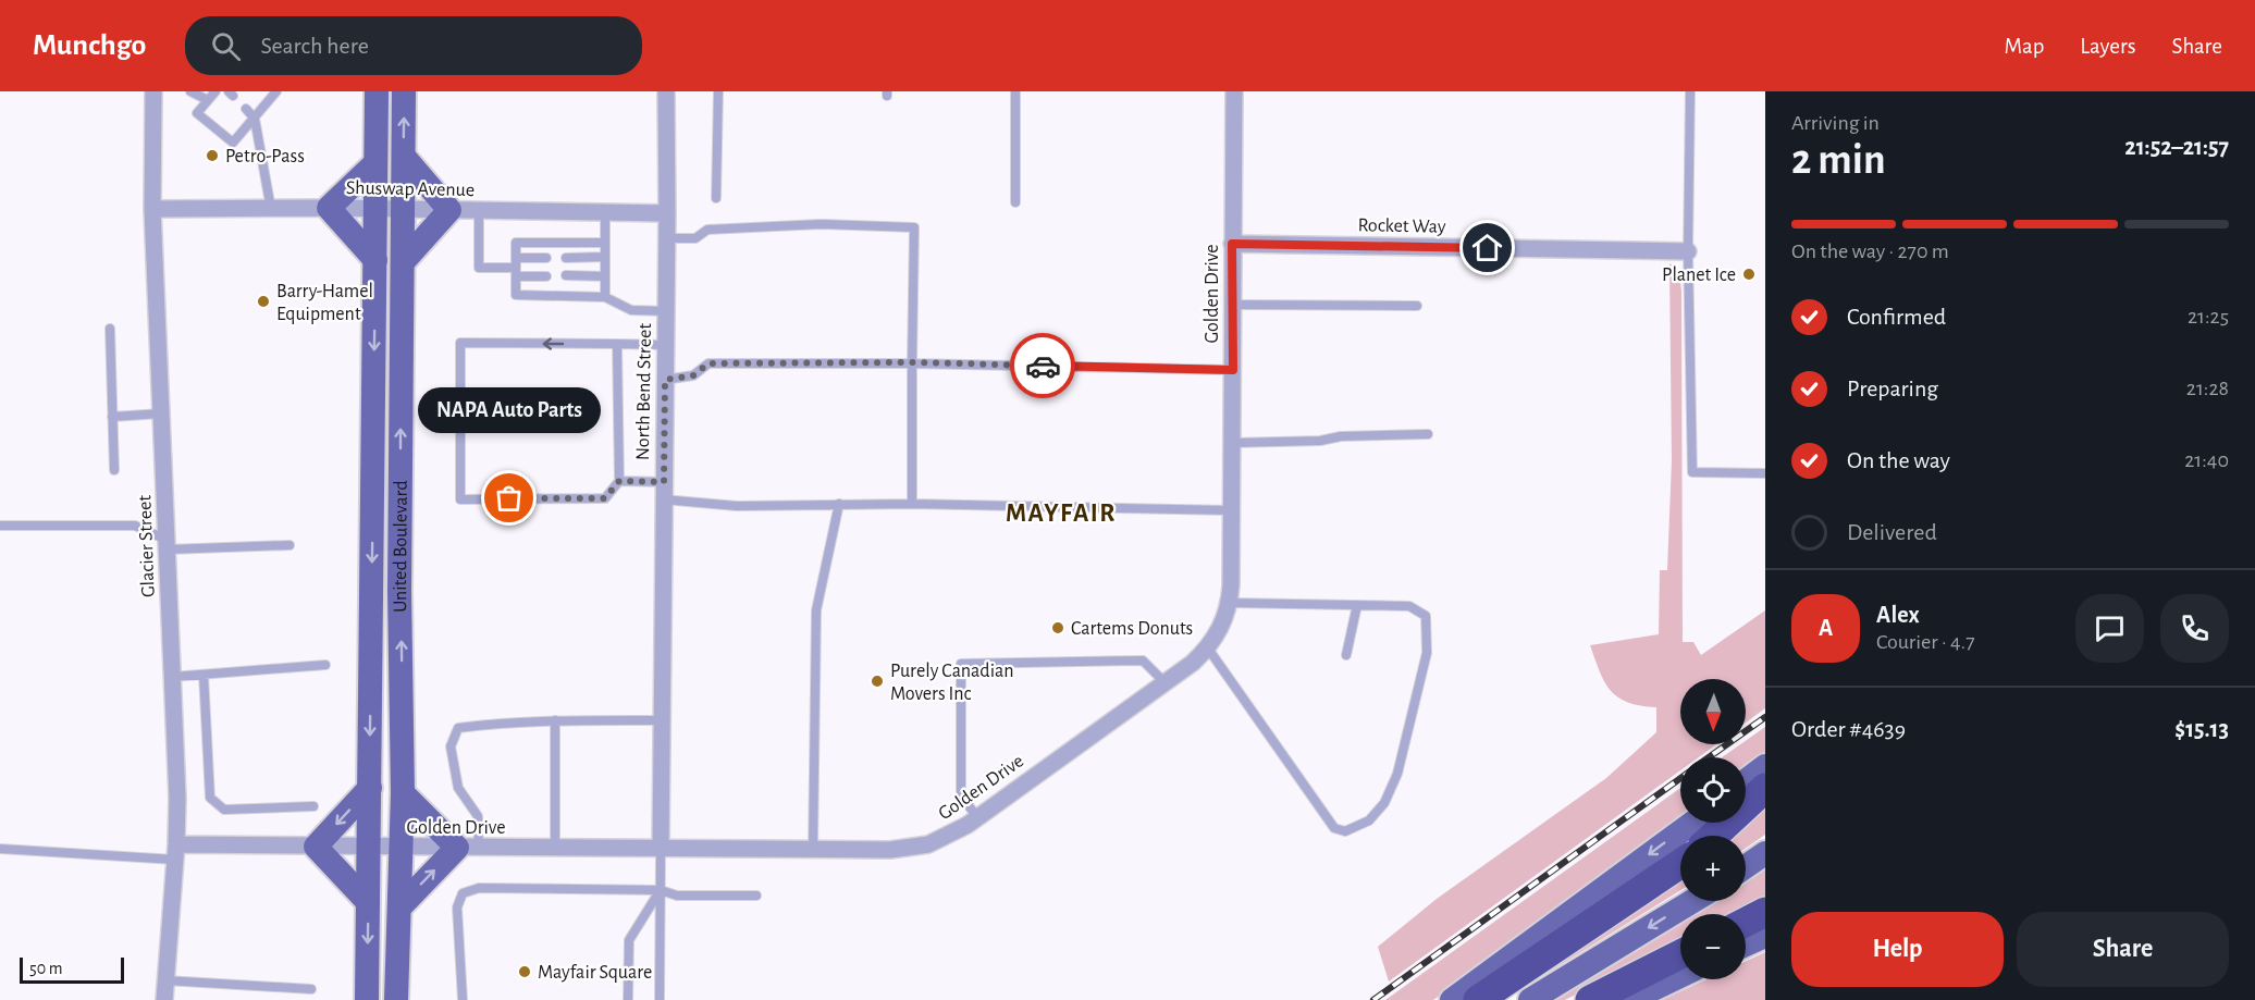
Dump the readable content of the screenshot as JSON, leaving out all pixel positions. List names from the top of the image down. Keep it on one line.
{"streets":{"main road":["United Boulevard"],"street":["Shuswap Avenue","Rocket Way","Golden Drive","North Bend Street","Glacier Street"]},"crossings":[["Shuswap Avenue","North Bend Street"],["Shuswap Avenue","Glacier Street"],["Shuswap Avenue","United Boulevard"],["Rocket Way","Golden Drive"],["Golden Drive","North Bend Street"],["Golden Drive","Glacier Street"],["Golden Drive","United Boulevard"]],"districts":["MAYFAIR"],"places":["Petro-Pass","Planet Ice","Barry-Hamel Equipment","NAPA Auto Parts","Cartems Donuts","Purely Canadian Movers Inc","Mayfair Square"],"scale_bar":"50 m","north":"bottom","page":{"header":"Munchgo","search":"Search here","nav":["Map","Layers","Share"],"heading":["2 min","Arriving in","21:52–21:57"],"panel":["Alex","Courier · 4.7","Order #4639","$15.13"],"bar":"On the way · 270 m","list":[["Confirmed","21:25"],["Preparing","21:28"],["On the way","21:40"],"Delivered"],"bubble":"NAPA Auto Parts","round":"A","map_buttons":["+","−"],"buttons":["Help","Share"],"scale":"50 m"}}
